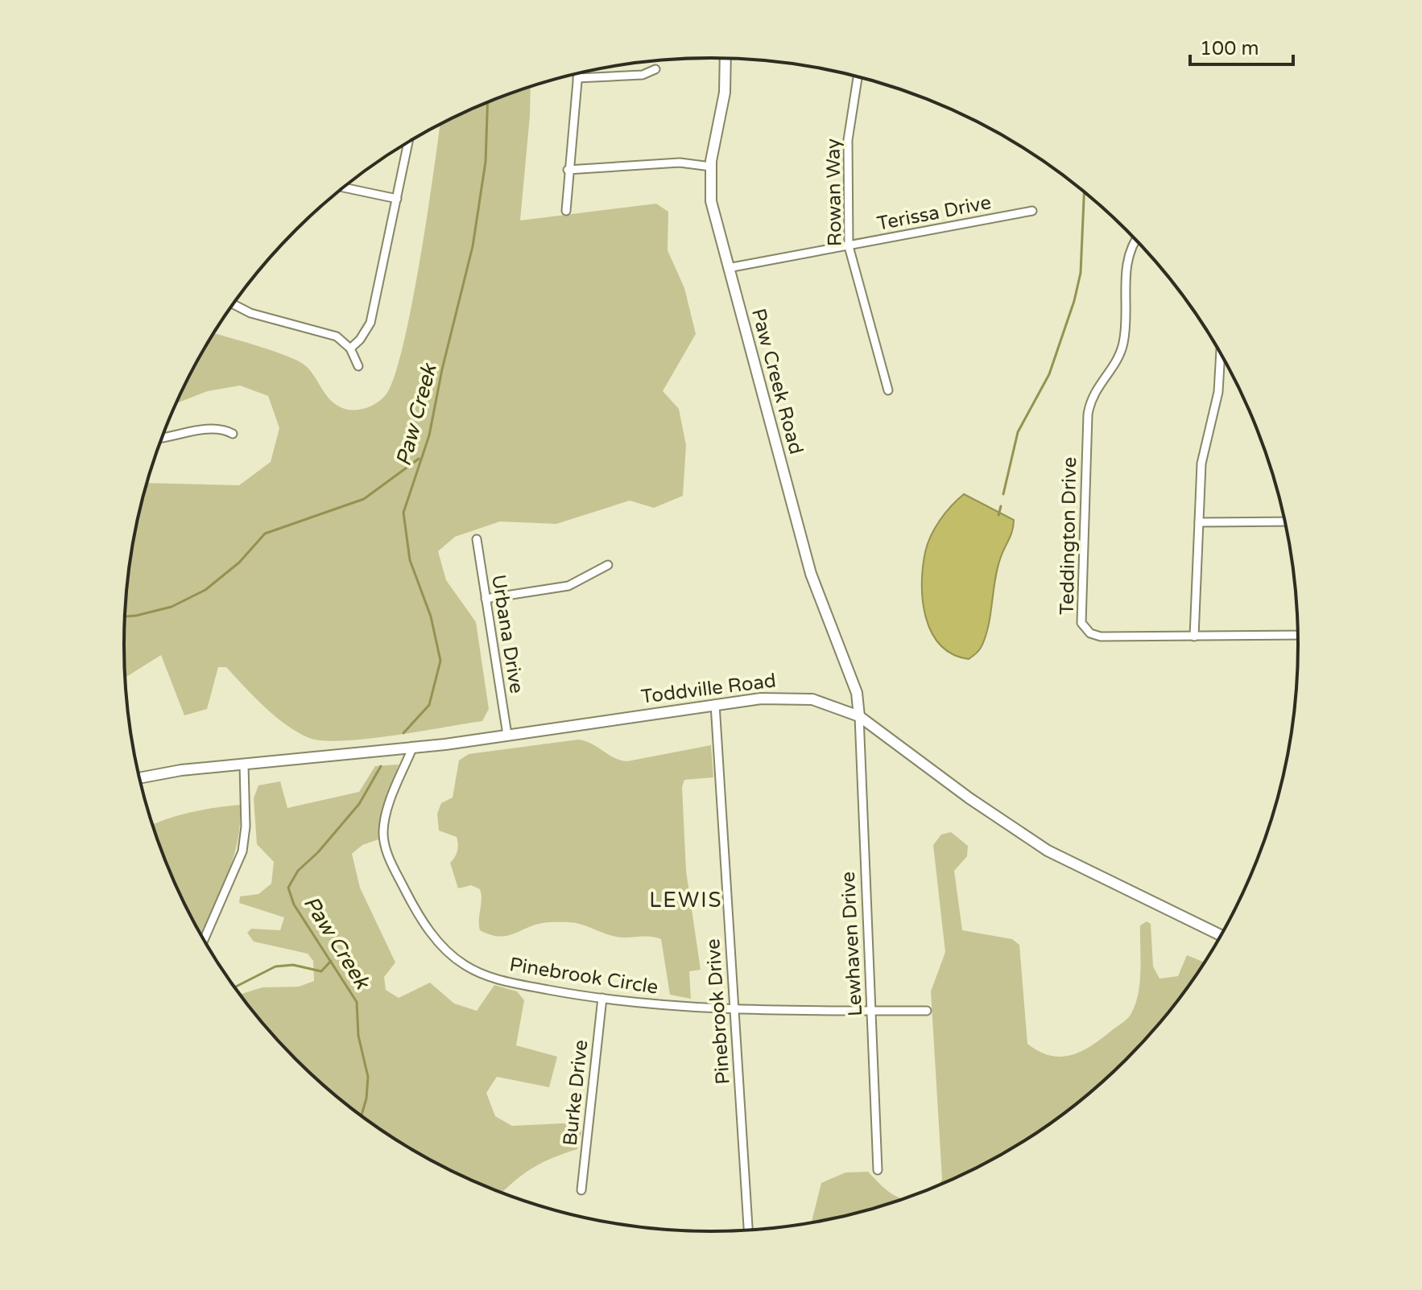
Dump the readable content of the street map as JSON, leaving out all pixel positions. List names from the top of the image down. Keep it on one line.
{"streets":{"street":["Rowan Way","Terissa Drive","Paw Creek Road","Teddington Drive","Urbana Drive","Toddville Road","Lewhaven Drive","Pinebrook Circle","Pinebrook Drive","Burke Drive"]},"crossings":[["Rowan Way","Terissa Drive"],["Terissa Drive","Paw Creek Road"],["Paw Creek Road","Toddville Road"],["Paw Creek Road","Lewhaven Drive"],["Urbana Drive","Toddville Road"],["Toddville Road","Lewhaven Drive"],["Toddville Road","Pinebrook Circle"],["Toddville Road","Pinebrook Drive"],["Lewhaven Drive","Pinebrook Circle"],["Pinebrook Circle","Pinebrook Drive"],["Pinebrook Circle","Burke Drive"]],"districts":["LEWIS"],"water":["Paw Creek"],"scale_bar":"100 m"}
